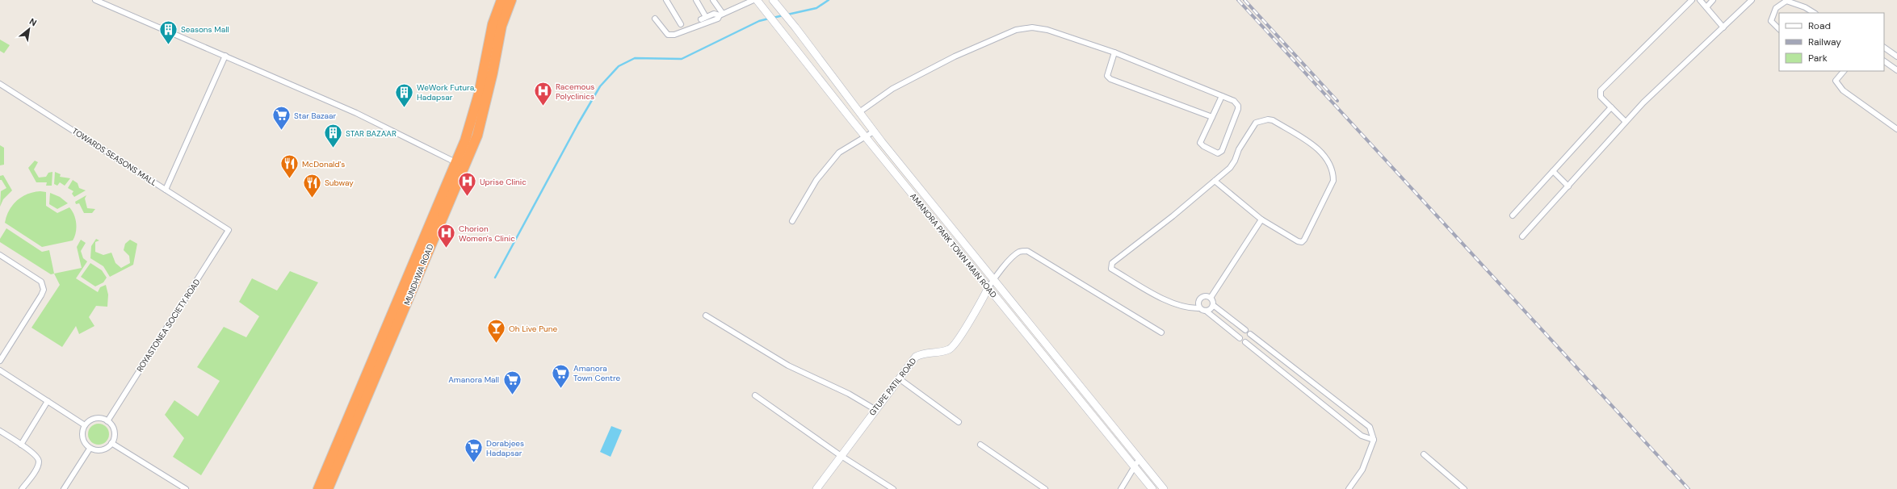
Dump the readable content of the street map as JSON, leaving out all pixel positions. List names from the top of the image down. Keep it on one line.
{"streets":{"highway":["MUNDHWA ROAD"],"main road":["AMANORA PARK TOWN MAIN ROAD","GTUPE PATIL ROAD"],"street":["TOWARDS SEASONS MALL","ROYASTONEA SOCIETY ROAD"]},"crossings":[["TOWARDS SEASONS MALL","ROYASTONEA SOCIETY ROAD"],["AMANORA PARK TOWN MAIN ROAD","GTUPE PATIL ROAD"]],"places":{"building":["Seasons Mall","WeWork Futura, Hadapsar","STAR BAZAAR"],"hospital":["Racemous Polyclinics","Uprise Clinic","Chorion Women's Clinic"],"supermarket":["Star Bazaar","Amanora Town Centre","Amanora Mall","Dorabjees Hadapsar"],"restaurant":["McDonald's","Subway"],"bar":["Oh Live Pune"]},"legend":["Road","Railway","Park"],"north":"top right"}
